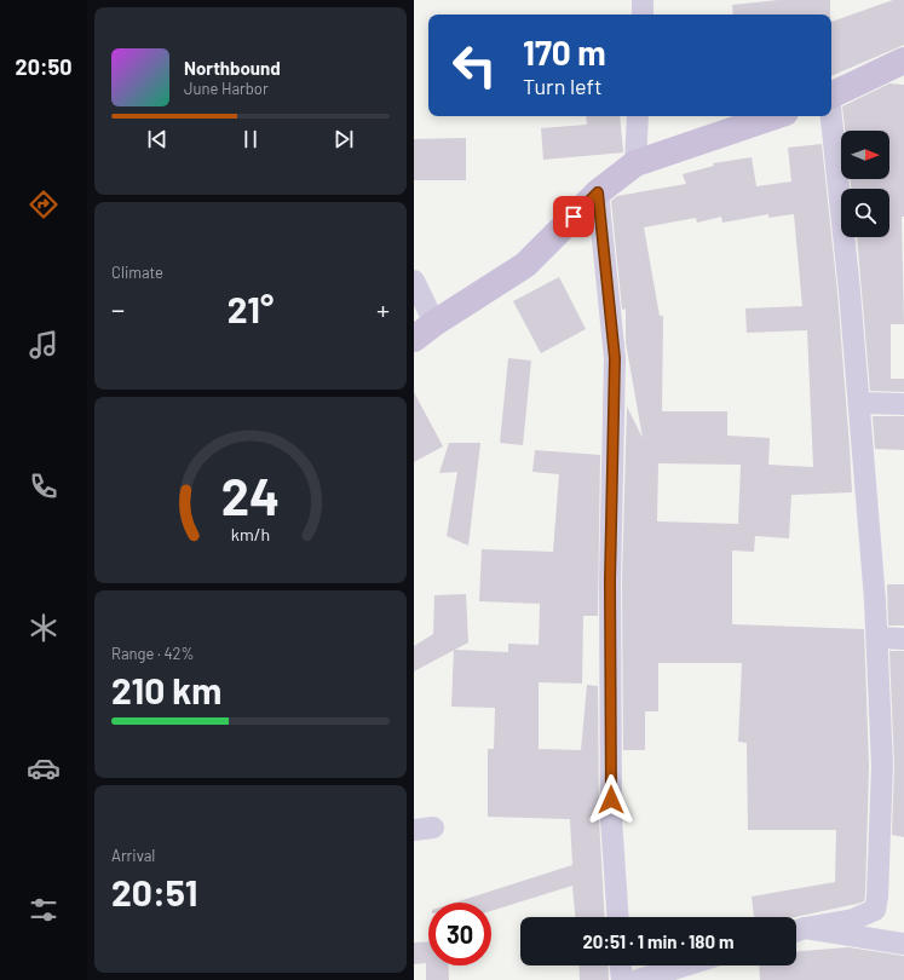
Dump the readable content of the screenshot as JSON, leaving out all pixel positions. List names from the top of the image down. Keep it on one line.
{"north":"right","page":{"tabs":"20:50","turn":["170 m","Turn left"],"song":["Northbound","June Harbor"],"tile":["Climate",["Range · 42%","210 km"],["Arrival","20:51"]],"heat":["−","21°","+"],"limit":"30","trip":"20:51 · 1 min · 180 m","gauge":["24","km/h"]}}
